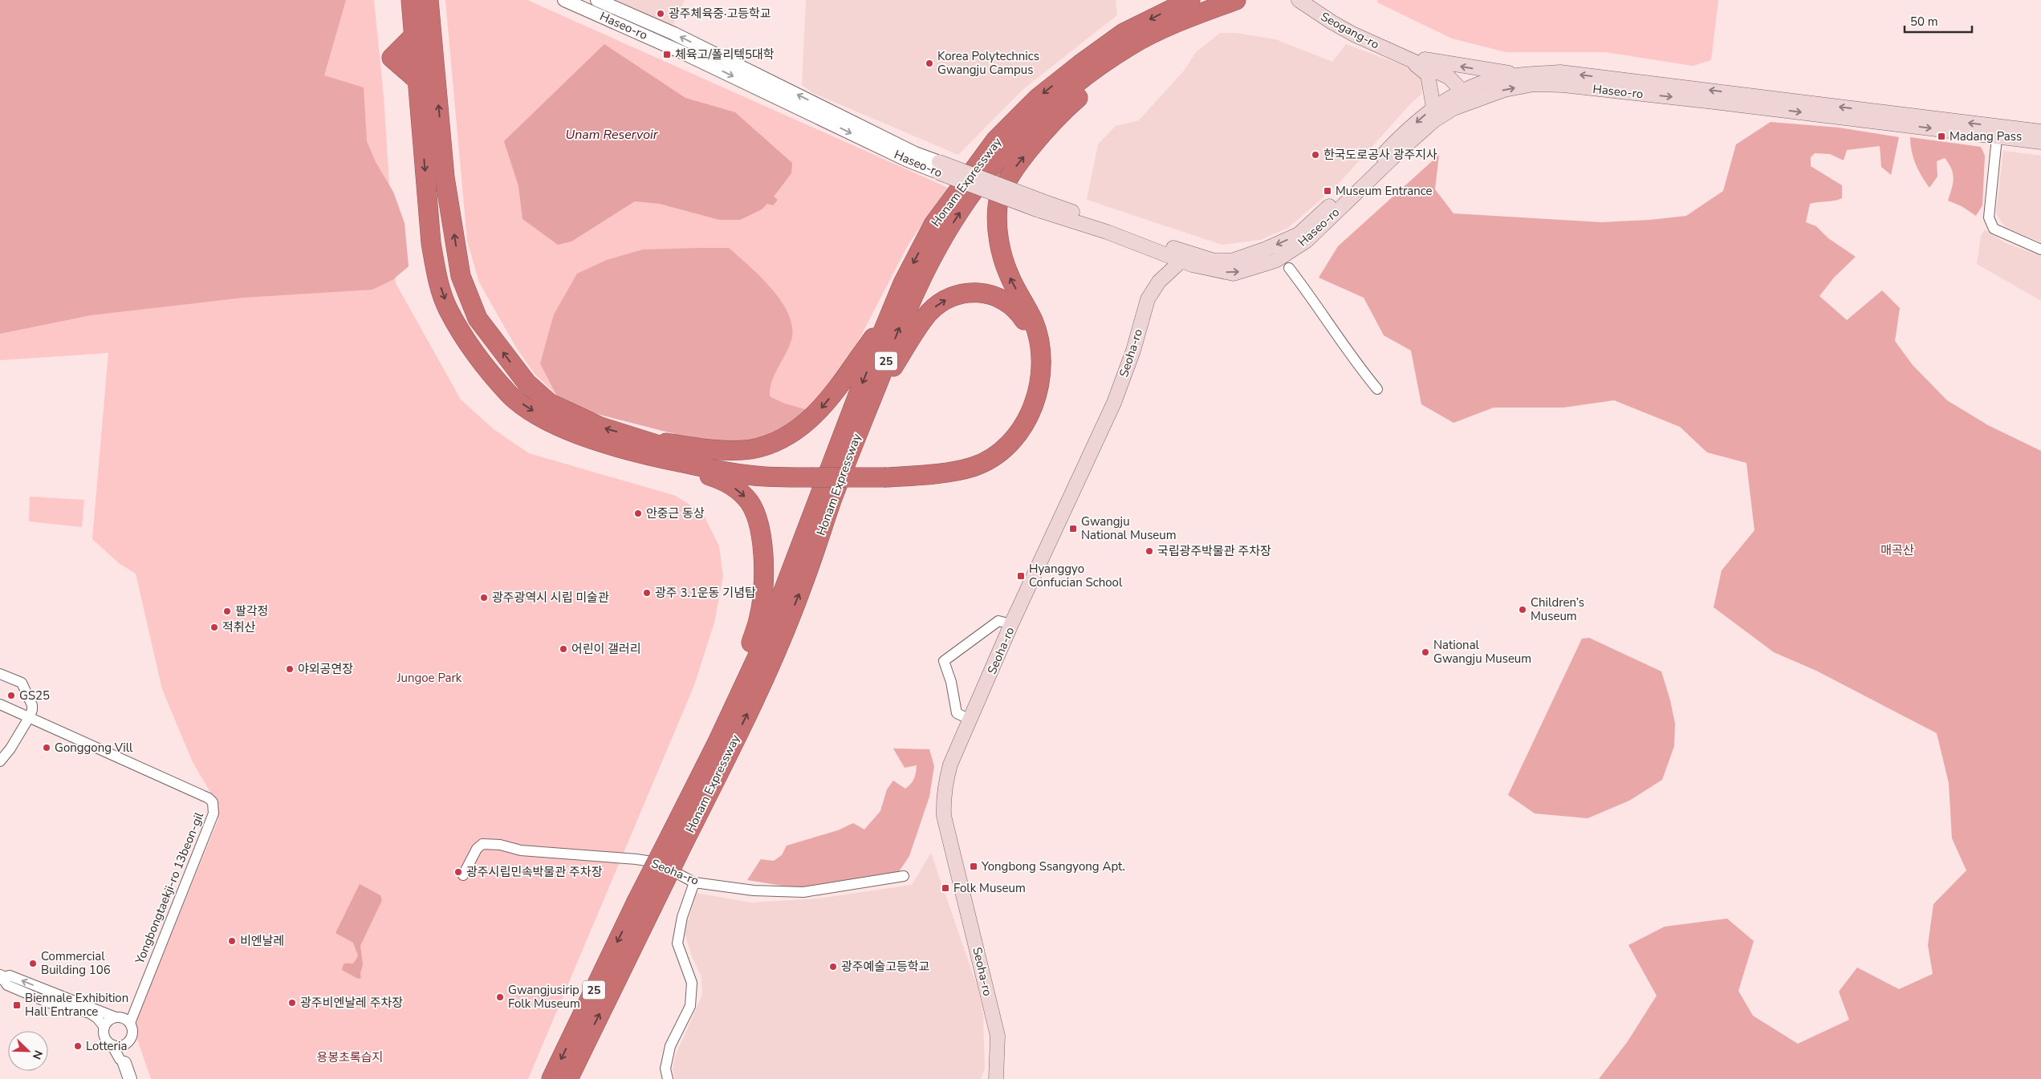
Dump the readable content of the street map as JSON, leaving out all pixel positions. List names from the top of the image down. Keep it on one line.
{"streets":{"highway":["Honam Expressway","25"],"main road":["Haseo-ro","Seogang-ro","Seoha-ro"],"street":["Yongbongtaekji-ro 13beon-gil"]},"crossings":[["Haseo-ro","Seogang-ro"],["Haseo-ro","Seoha-ro"]],"water":["Unam Reservoir"],"parks":["매곡산","Jungoe Park","용봉초록습지"],"places":{"other":["광주체육중·고등학교","Korea Polytechnics Gwangju Campus","한국도로공사 광주지사","안중근 동상","국립광주박물관 주차장","광주 3.1운동 기념탑","광주광역시 시립 미술관","Children’s Museum","팔각정","적취산","어린이 갤러리","National Gwangju Museum","야외공연장","GS25","Gonggong Vill","광주시립민속박물관 주차장","비엔날레","Commercial Building 106","광주예술고등학교","Gwangjusirip Folk Museum","광주비엔날레 주차장","Lotteria"],"transit":["체육고/폴리텍5대학","Madang Pass","Museum Entrance","Gwangju National Museum","Hyanggyo Confucian School","Yongbong Ssangyong Apt.","Folk Museum","Biennale Exhibition Hall Entrance"]},"scale_bar":"50 m","north":"bottom right"}
